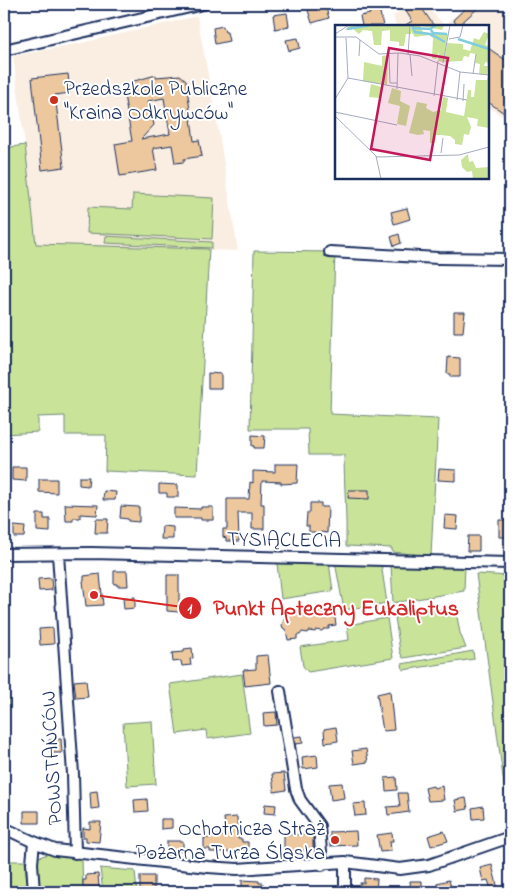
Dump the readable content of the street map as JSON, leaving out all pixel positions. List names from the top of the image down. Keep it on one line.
{"streets":{"street":["TYSIĄCLECIA","POWSTAŃCÓW"]},"crossings":[["TYSIĄCLECIA","POWSTAŃCÓW"]],"places":["Przedszkole Publiczne \"Kraina Odkrywców\"","Punkt Apteczny Eukaliptus","Ochotnicza Straż Pożarna Turza Śląska"]}
